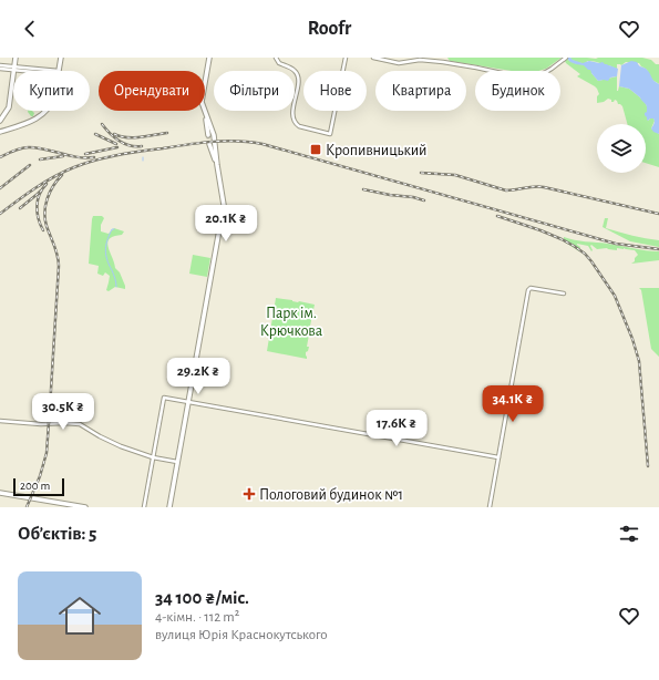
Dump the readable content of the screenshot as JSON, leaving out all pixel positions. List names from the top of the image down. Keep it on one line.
{"parks":["Парк ім. Крючкова"],"places":{"transit":["Кропивницький"],"health":["Пологовий будинок №1"]},"scale_bar":"200 m","page":{"header":"Roofr","chip":["Купити","Орендувати","Фільтри","Нове","Квартира","Будинок"],"price":["20.1K ₴","29.2K ₴","34.1K ₴","30.5K ₴","17.6K ₴"],"scale":"200 m","heading":"Об’єктів: 5","list":[{"name":"34 100 ₴/міс.","note":"4-кімн. · 112 m² · вулиця Юрія Краснокутського"}]}}
